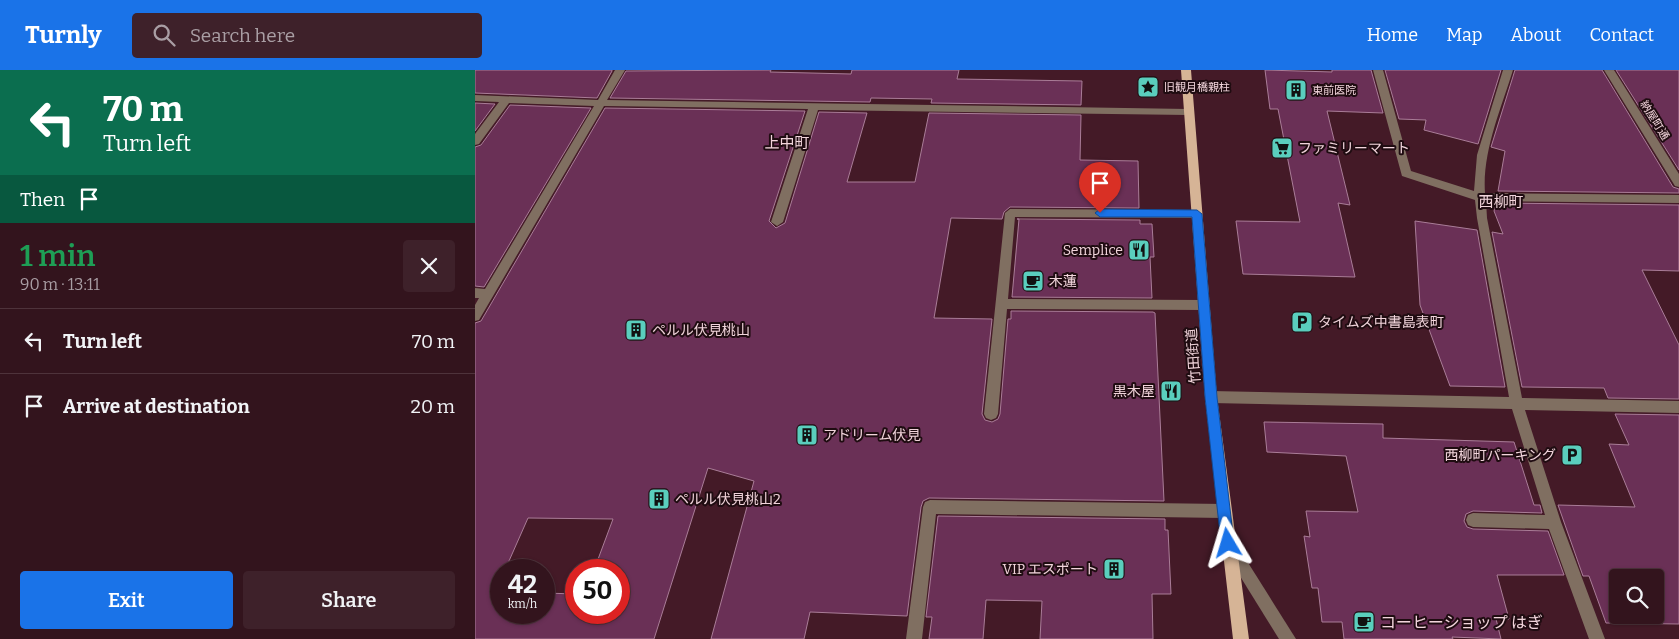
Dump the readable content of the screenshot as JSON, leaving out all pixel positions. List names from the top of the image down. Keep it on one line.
{"streets":{"main road":["竹田街道"],"street":["納屋町通"]},"districts":["上中町","西柳町"],"places":{"place":["旧観月橋親柱"],"building":["東前医院","ペルル伏見桃山","アドリーム伏見","ペルル伏見桃山2","VIP エスポート"],"supermarket":["ファミリーマート"],"restaurant":["Semplice","黒木屋"],"cafe":["木蓮","コーヒーショップ はぎ"],"parking":["タイムズ中書島表町","西柳町パーキング"]},"page":{"header":"Turnly","search":"Search here","nav":["Home","Map","About","Contact"],"turn":["70 m","Turn left"],"then":"Then","heading":["1 min","90 m · 13:11"],"list":[{"name":"Turn left","value":"70 m"},{"name":"Arrive at destination","value":"20 m"}],"speed":"42 km/h","limit":"50","buttons":["Exit","Share"]}}
